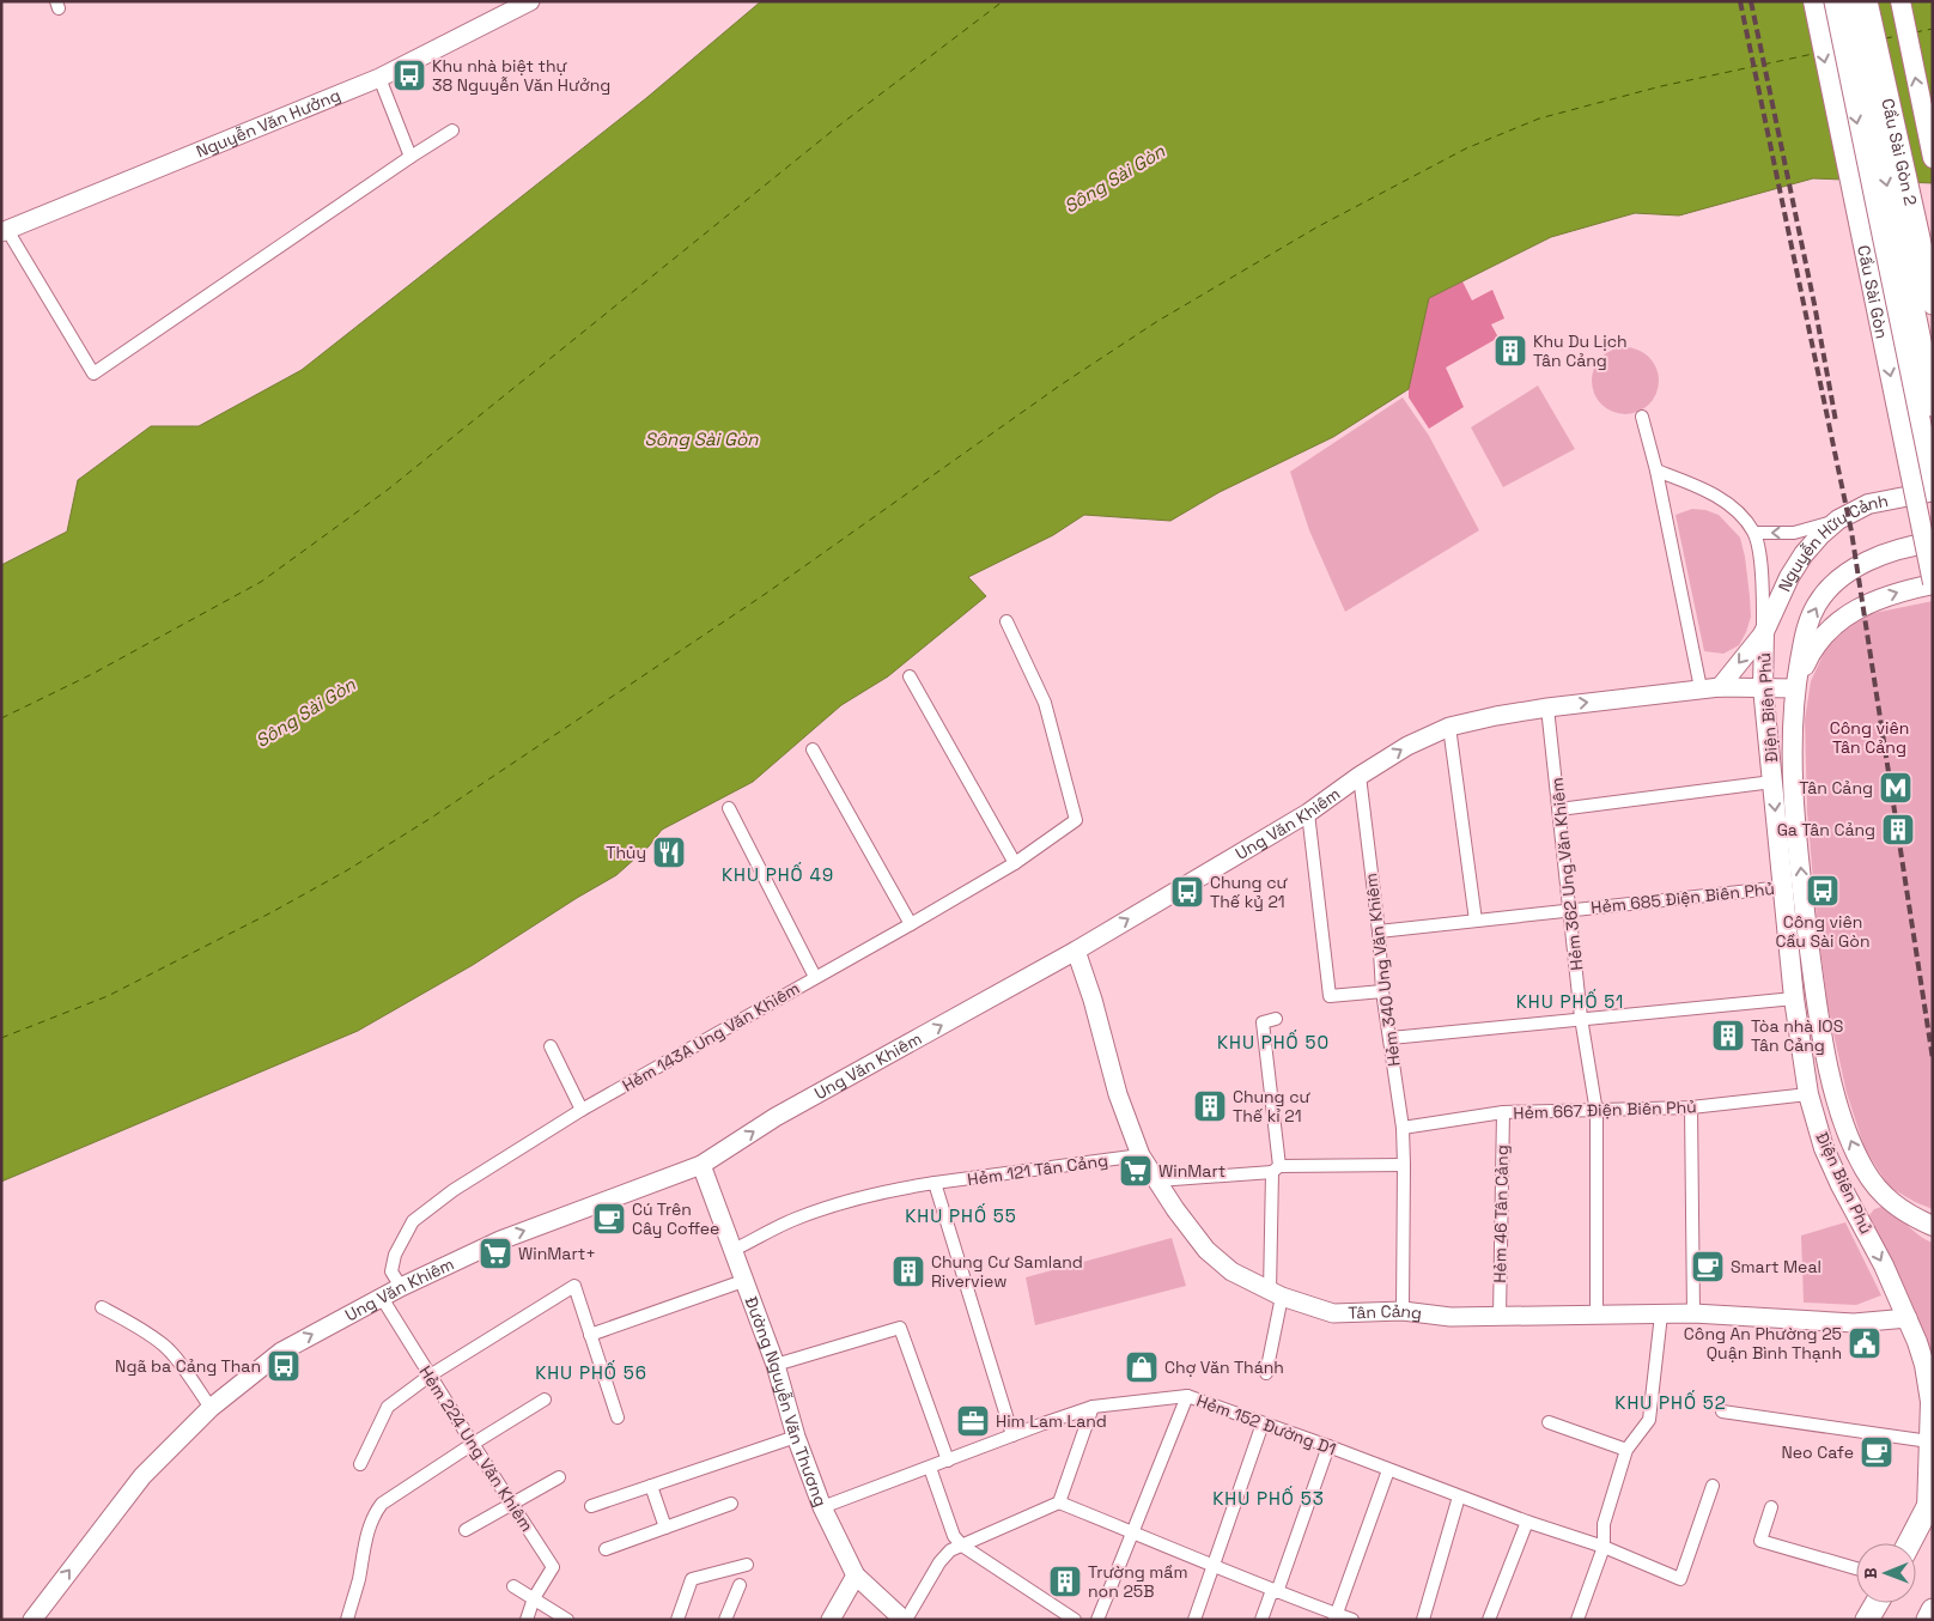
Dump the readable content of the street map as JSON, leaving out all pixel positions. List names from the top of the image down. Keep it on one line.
{"streets":{"highway":["Cầu Sài Gòn 2","Cầu Sài Gòn","Điện Biên Phủ"],"main road":["Nguyễn Văn Hưởng","Nguyễn Hữu Cảnh","Ung Văn Khiêm","Tân Cảng","Đường Nguyễn Văn Thương"],"street":["Hẻm 362 Ung Văn Khiêm","Hẻm 685 Điện Biên Phủ","Hẻm 340 Ung Văn Khiêm","Hẻm 143A Ung Văn Khiêm","Hẻm 667 Điện Biên Phủ","Hẻm 121 Tân Cảng","Hẻm 46 Tân Cảng","Hẻm 152 Đường D1","Hẻm 224 Ung Văn Khiêm"]},"crossings":[["Cầu Sài Gòn","Nguyễn Hữu Cảnh"],["Nguyễn Hữu Cảnh","Điện Biên Phủ"],["Nguyễn Hữu Cảnh","Ung Văn Khiêm"],["Điện Biên Phủ","Ung Văn Khiêm"],["Điện Biên Phủ","Hẻm 685 Điện Biên Phủ"],["Điện Biên Phủ","Hẻm 667 Điện Biên Phủ"],["Điện Biên Phủ","Tân Cảng"],["Ung Văn Khiêm","Hẻm 362 Ung Văn Khiêm"],["Ung Văn Khiêm","Hẻm 340 Ung Văn Khiêm"],["Ung Văn Khiêm","Hẻm 143A Ung Văn Khiêm"],["Ung Văn Khiêm","Tân Cảng"],["Ung Văn Khiêm","Đường Nguyễn Văn Thương"],["Ung Văn Khiêm","Hẻm 224 Ung Văn Khiêm"],["Hẻm 362 Ung Văn Khiêm","Hẻm 685 Điện Biên Phủ"],["Hẻm 362 Ung Văn Khiêm","Hẻm 667 Điện Biên Phủ"],["Hẻm 362 Ung Văn Khiêm","Tân Cảng"],["Hẻm 685 Điện Biên Phủ","Hẻm 340 Ung Văn Khiêm"],["Hẻm 340 Ung Văn Khiêm","Hẻm 667 Điện Biên Phủ"],["Hẻm 340 Ung Văn Khiêm","Tân Cảng"],["Hẻm 667 Điện Biên Phủ","Hẻm 46 Tân Cảng"],["Hẻm 121 Tân Cảng","Tân Cảng"],["Hẻm 121 Tân Cảng","Đường Nguyễn Văn Thương"],["Hẻm 46 Tân Cảng","Tân Cảng"],["Đường Nguyễn Văn Thương","Hẻm 152 Đường D1"]],"one_way":["Cầu Sài Gòn","Ung Văn Khiêm"],"districts":["KHU PHỐ 49","KHU PHỐ 51","KHU PHỐ 50","KHU PHỐ 55","KHU PHỐ 56","KHU PHỐ 52","KHU PHỐ 53"],"water":["Sông Sài Gòn"],"parks":["Công viên Tân Cảng"],"places":{"bus stop":["Khu nhà biệt thự 38 Nguyễn Văn Hưởng","Công viên Cầu Sài Gòn","Chung cư Thế kỷ 21","Ngã ba Cảng Than"],"building":["Khu Du Lịch Tân Cảng","Ga Tân Cảng","Tòa nhà IOS Tân Cảng","Chung cư Thế kỉ 21","Chung Cư Samland Riverview","Trường mầm non 25B"],"metro station":["Tân Cảng"],"restaurant":["Thủy"],"supermarket":["WinMart","WinMart+"],"cafe":["Cú Trên Cây Coffee","Smart Meal","Neo Cafe"],"public building":["Công An Phường 25 Quận Bình Thạnh"],"shop":["Chợ Văn Thánh"],"office":["Him Lam Land"]},"north":"left"}
